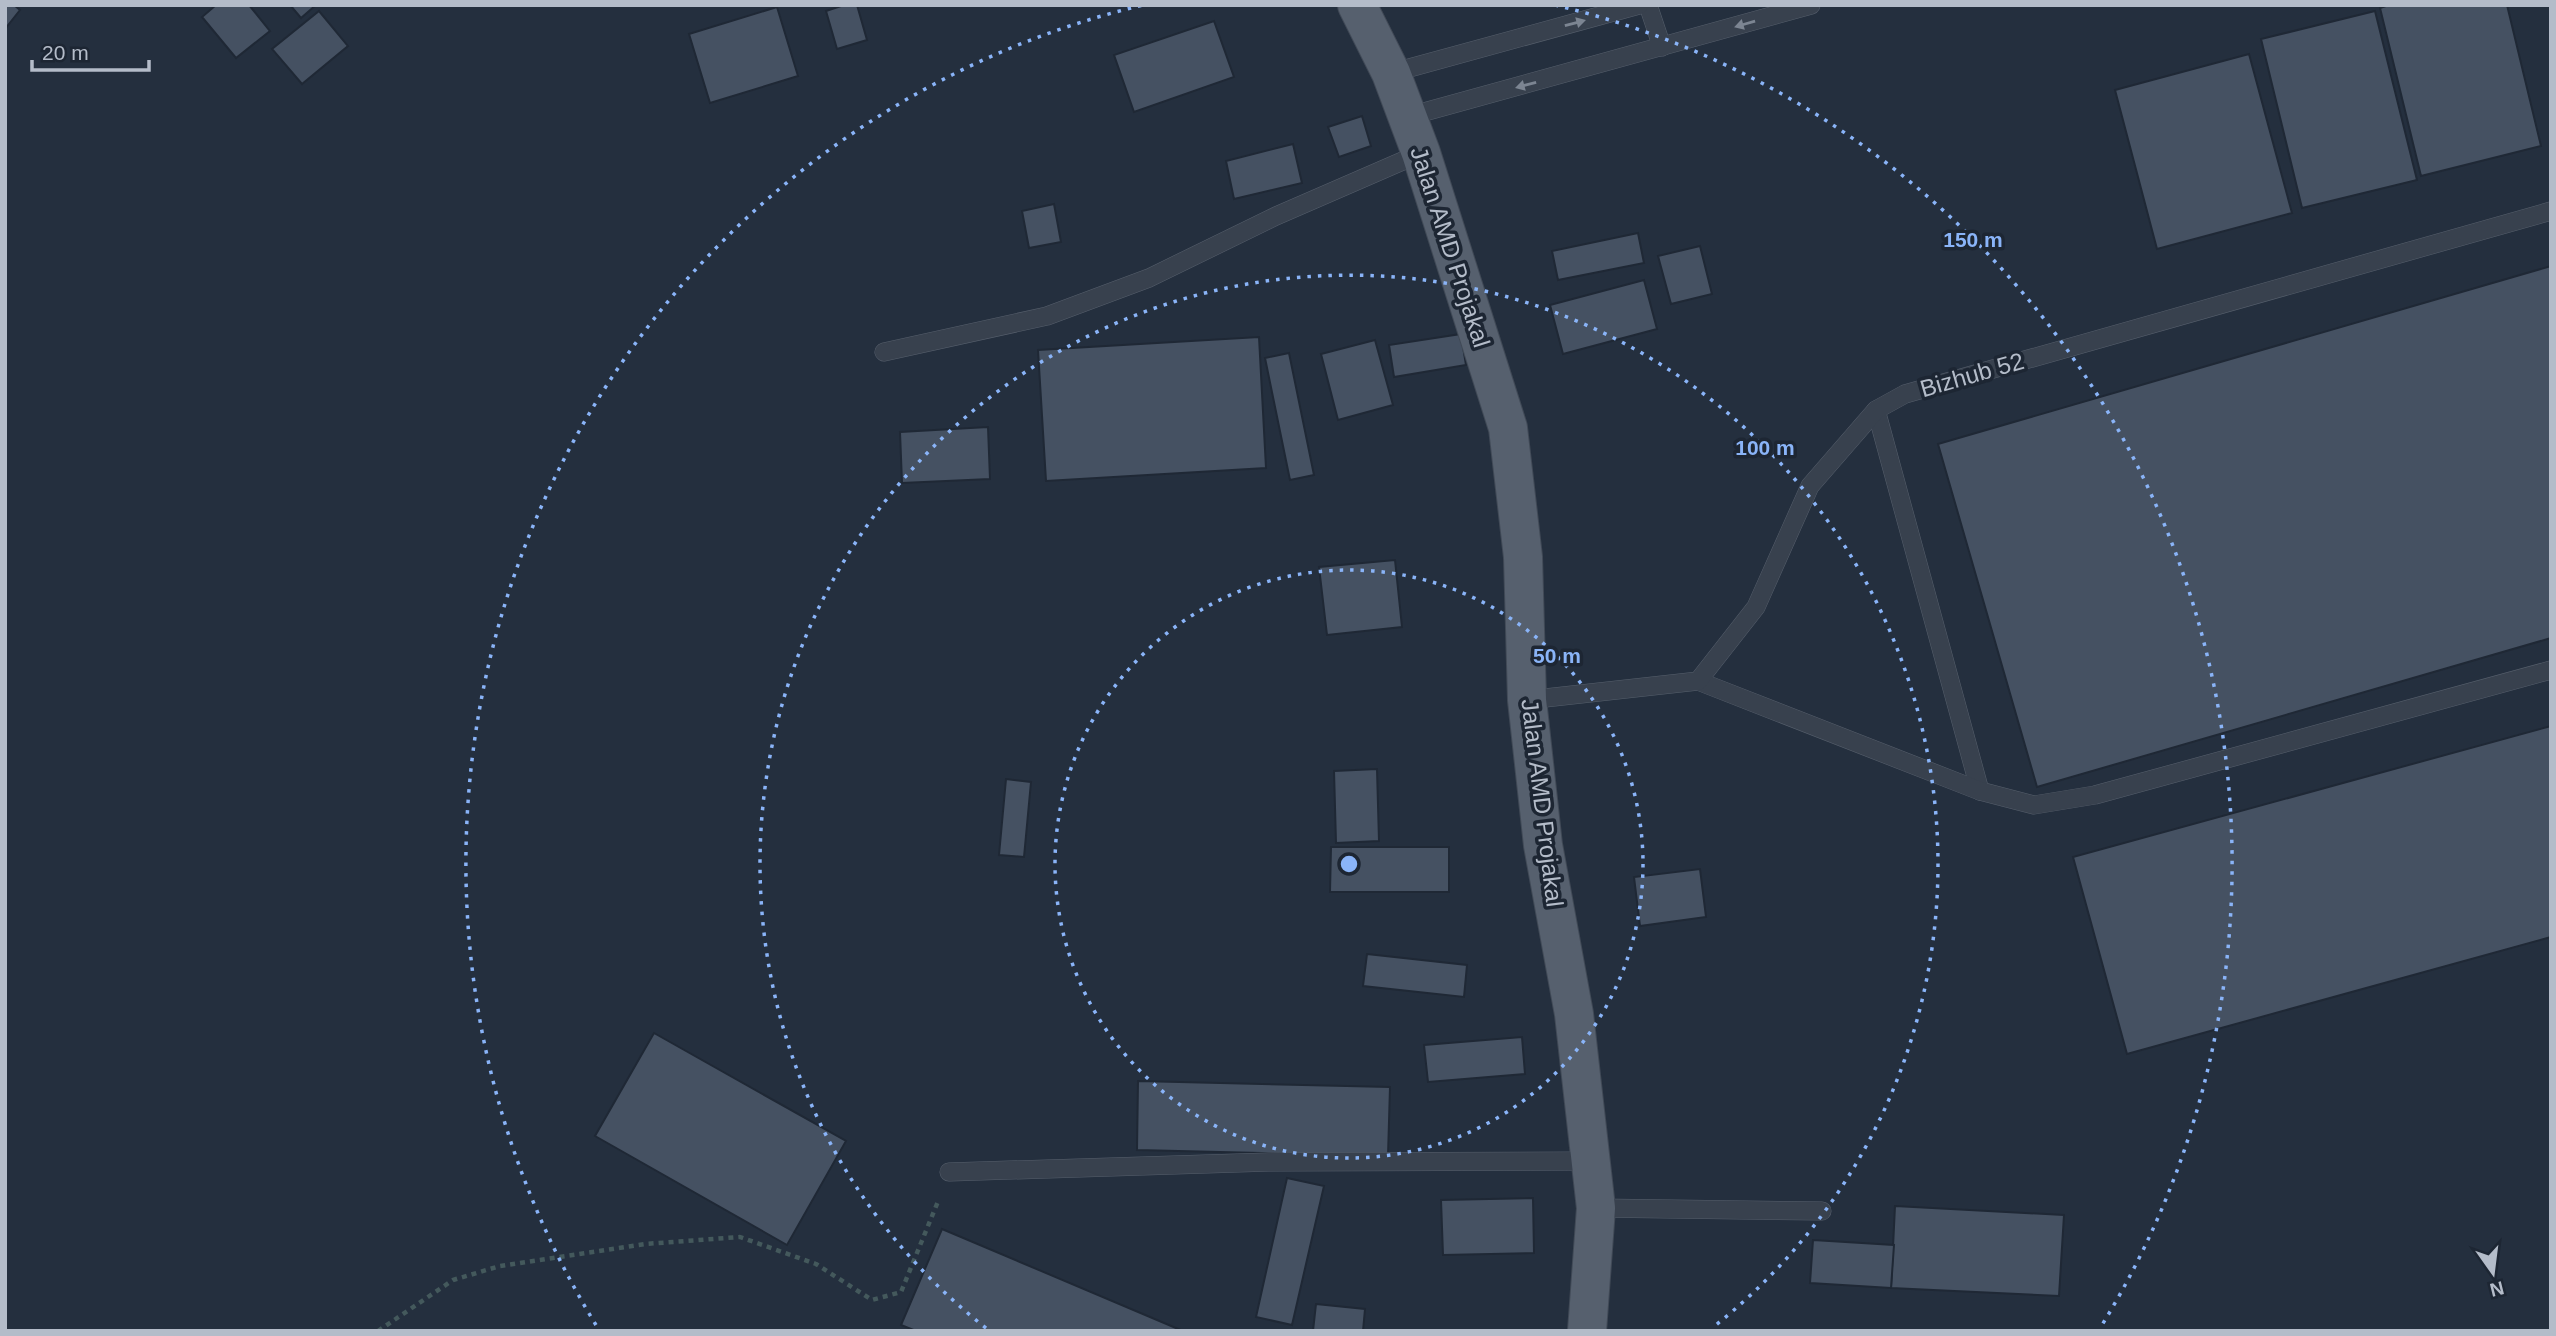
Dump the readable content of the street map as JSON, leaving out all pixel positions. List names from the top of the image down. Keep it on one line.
{"streets":{"main road":["Jalan AMD Projakal"],"lane":["Bizhub 52"]},"scale_bar":"20 m","north":"bottom","rings":["150 m","100 m","50 m"]}
